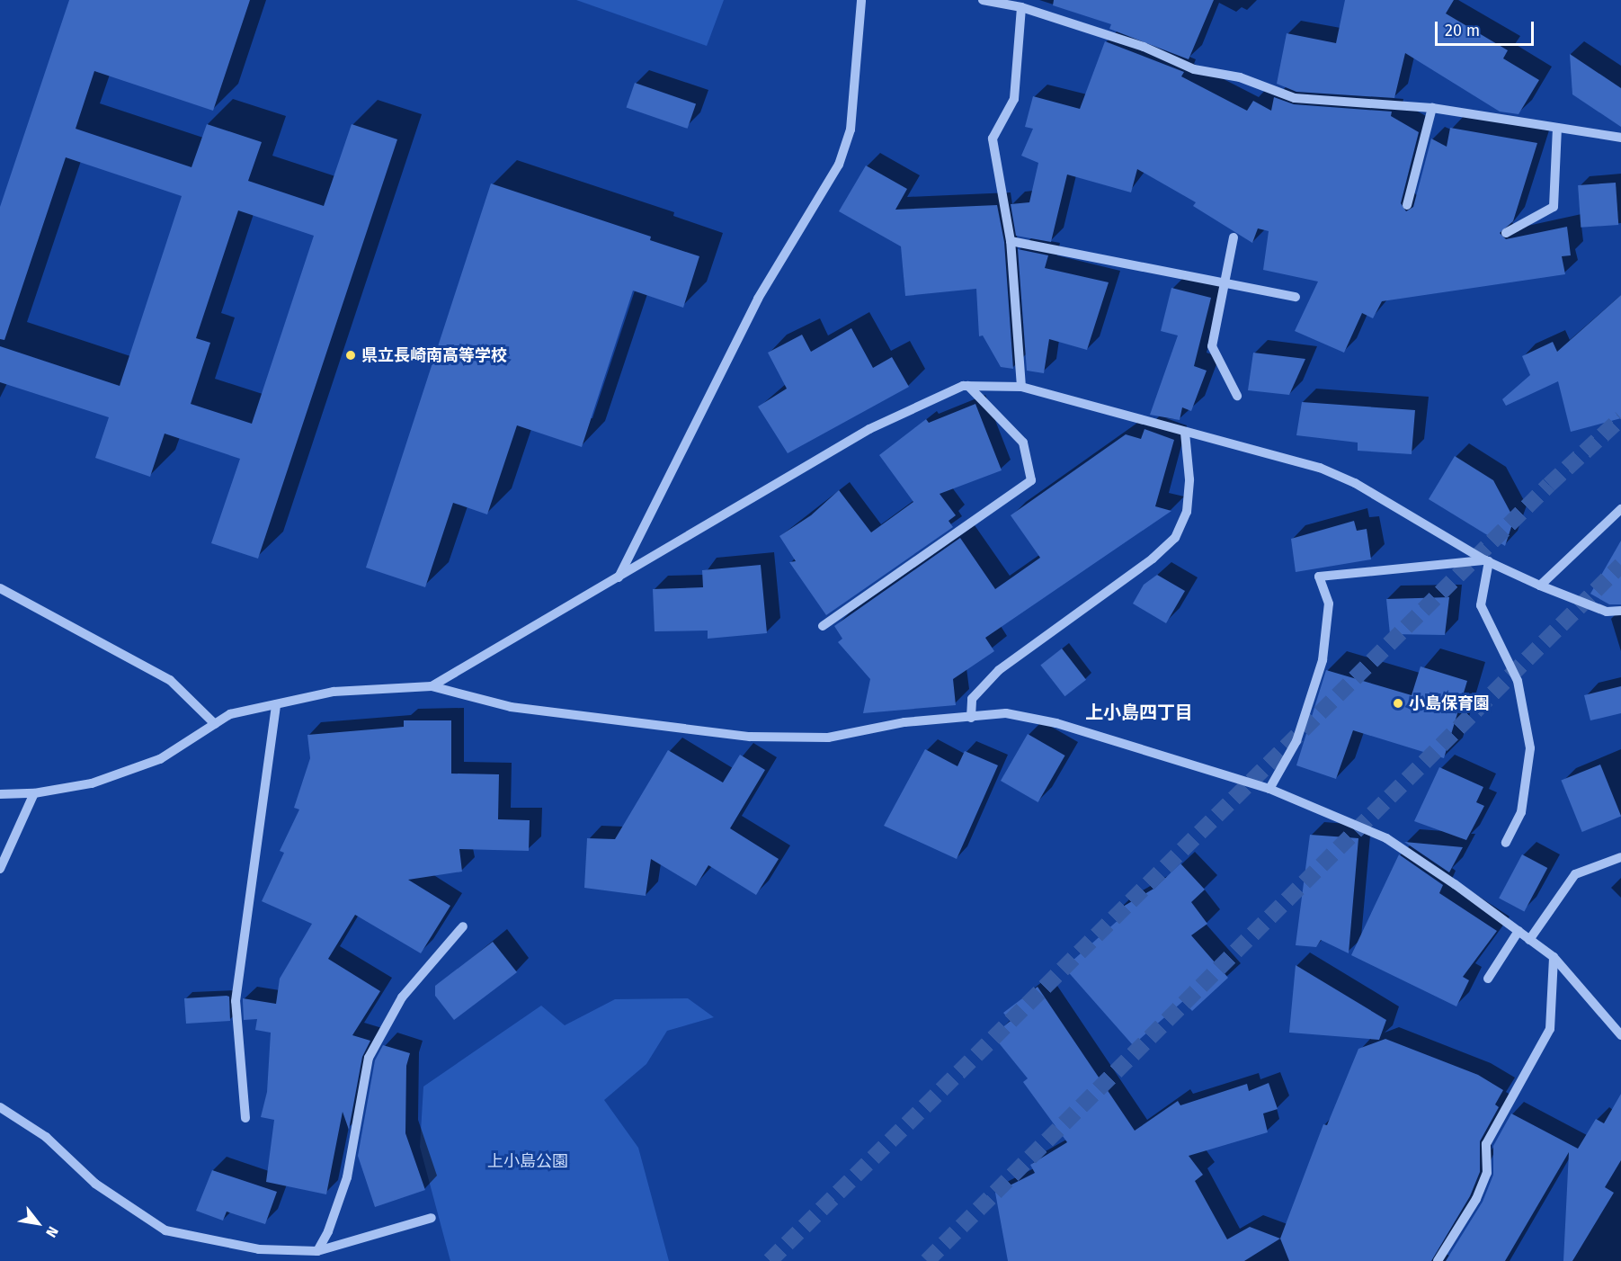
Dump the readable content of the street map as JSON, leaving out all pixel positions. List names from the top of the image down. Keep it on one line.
{"districts":["上小島四丁目"],"parks":["上小島公園"],"places":["県立長崎南高等学校","小島保育園"],"scale_bar":"20 m","north":"bottom right"}
